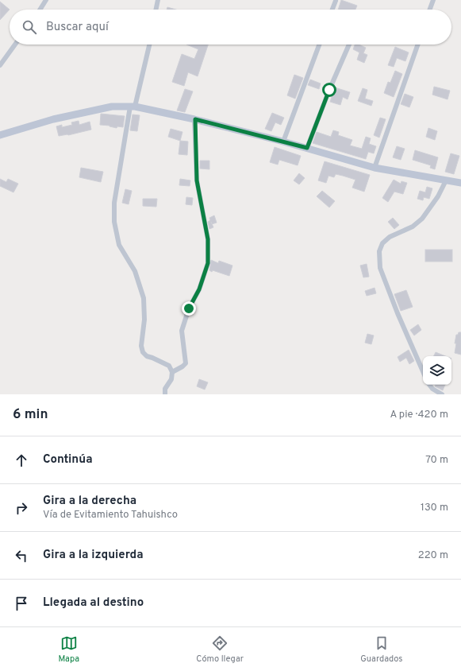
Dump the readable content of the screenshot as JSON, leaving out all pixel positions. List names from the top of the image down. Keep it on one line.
{"page":{"search":"Buscar aquí","heading":["6 min","A pie · 420 m"],"list":[["Continúa","70 m"],["Gira a la derecha","Vía de Evitamiento Tahuishco","130 m"],["Gira a la izquierda","220 m"],"Llegada al destino"],"nav":["Mapa","Cómo llegar","Guardados"]}}
